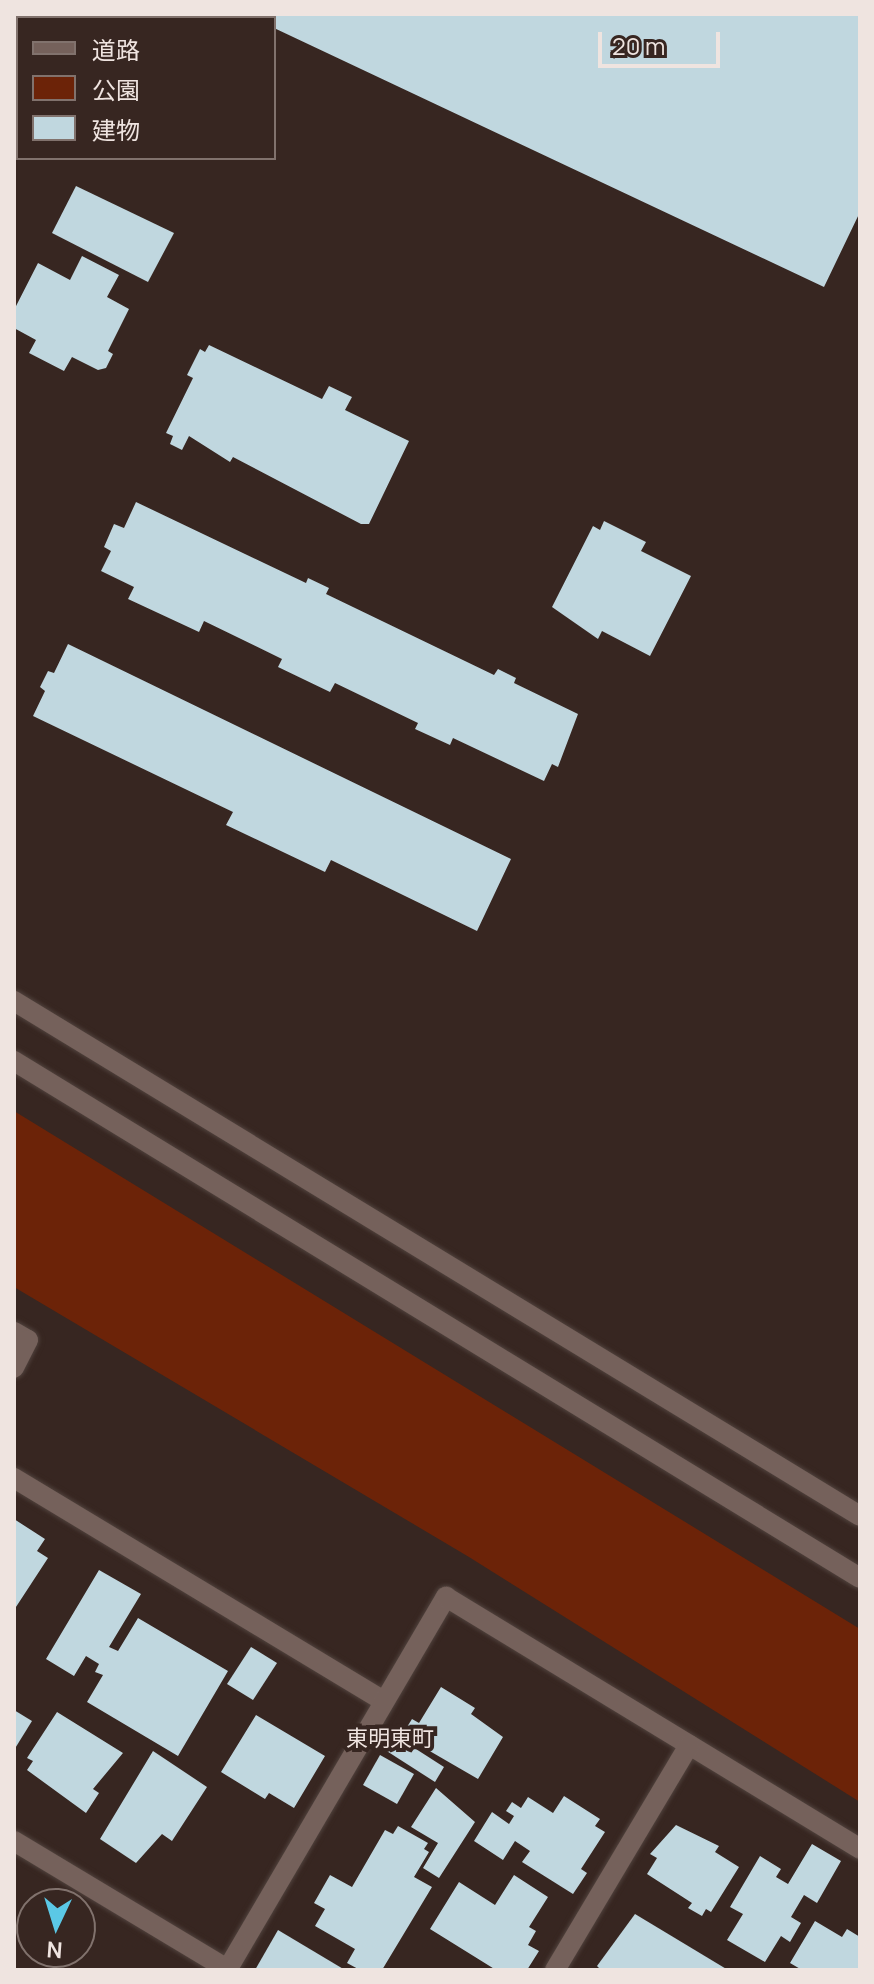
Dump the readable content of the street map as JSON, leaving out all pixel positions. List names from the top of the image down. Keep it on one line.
{"districts":["東明東町"],"legend":["道路","公園","建物"],"scale_bar":"20 m","north":"bottom"}
